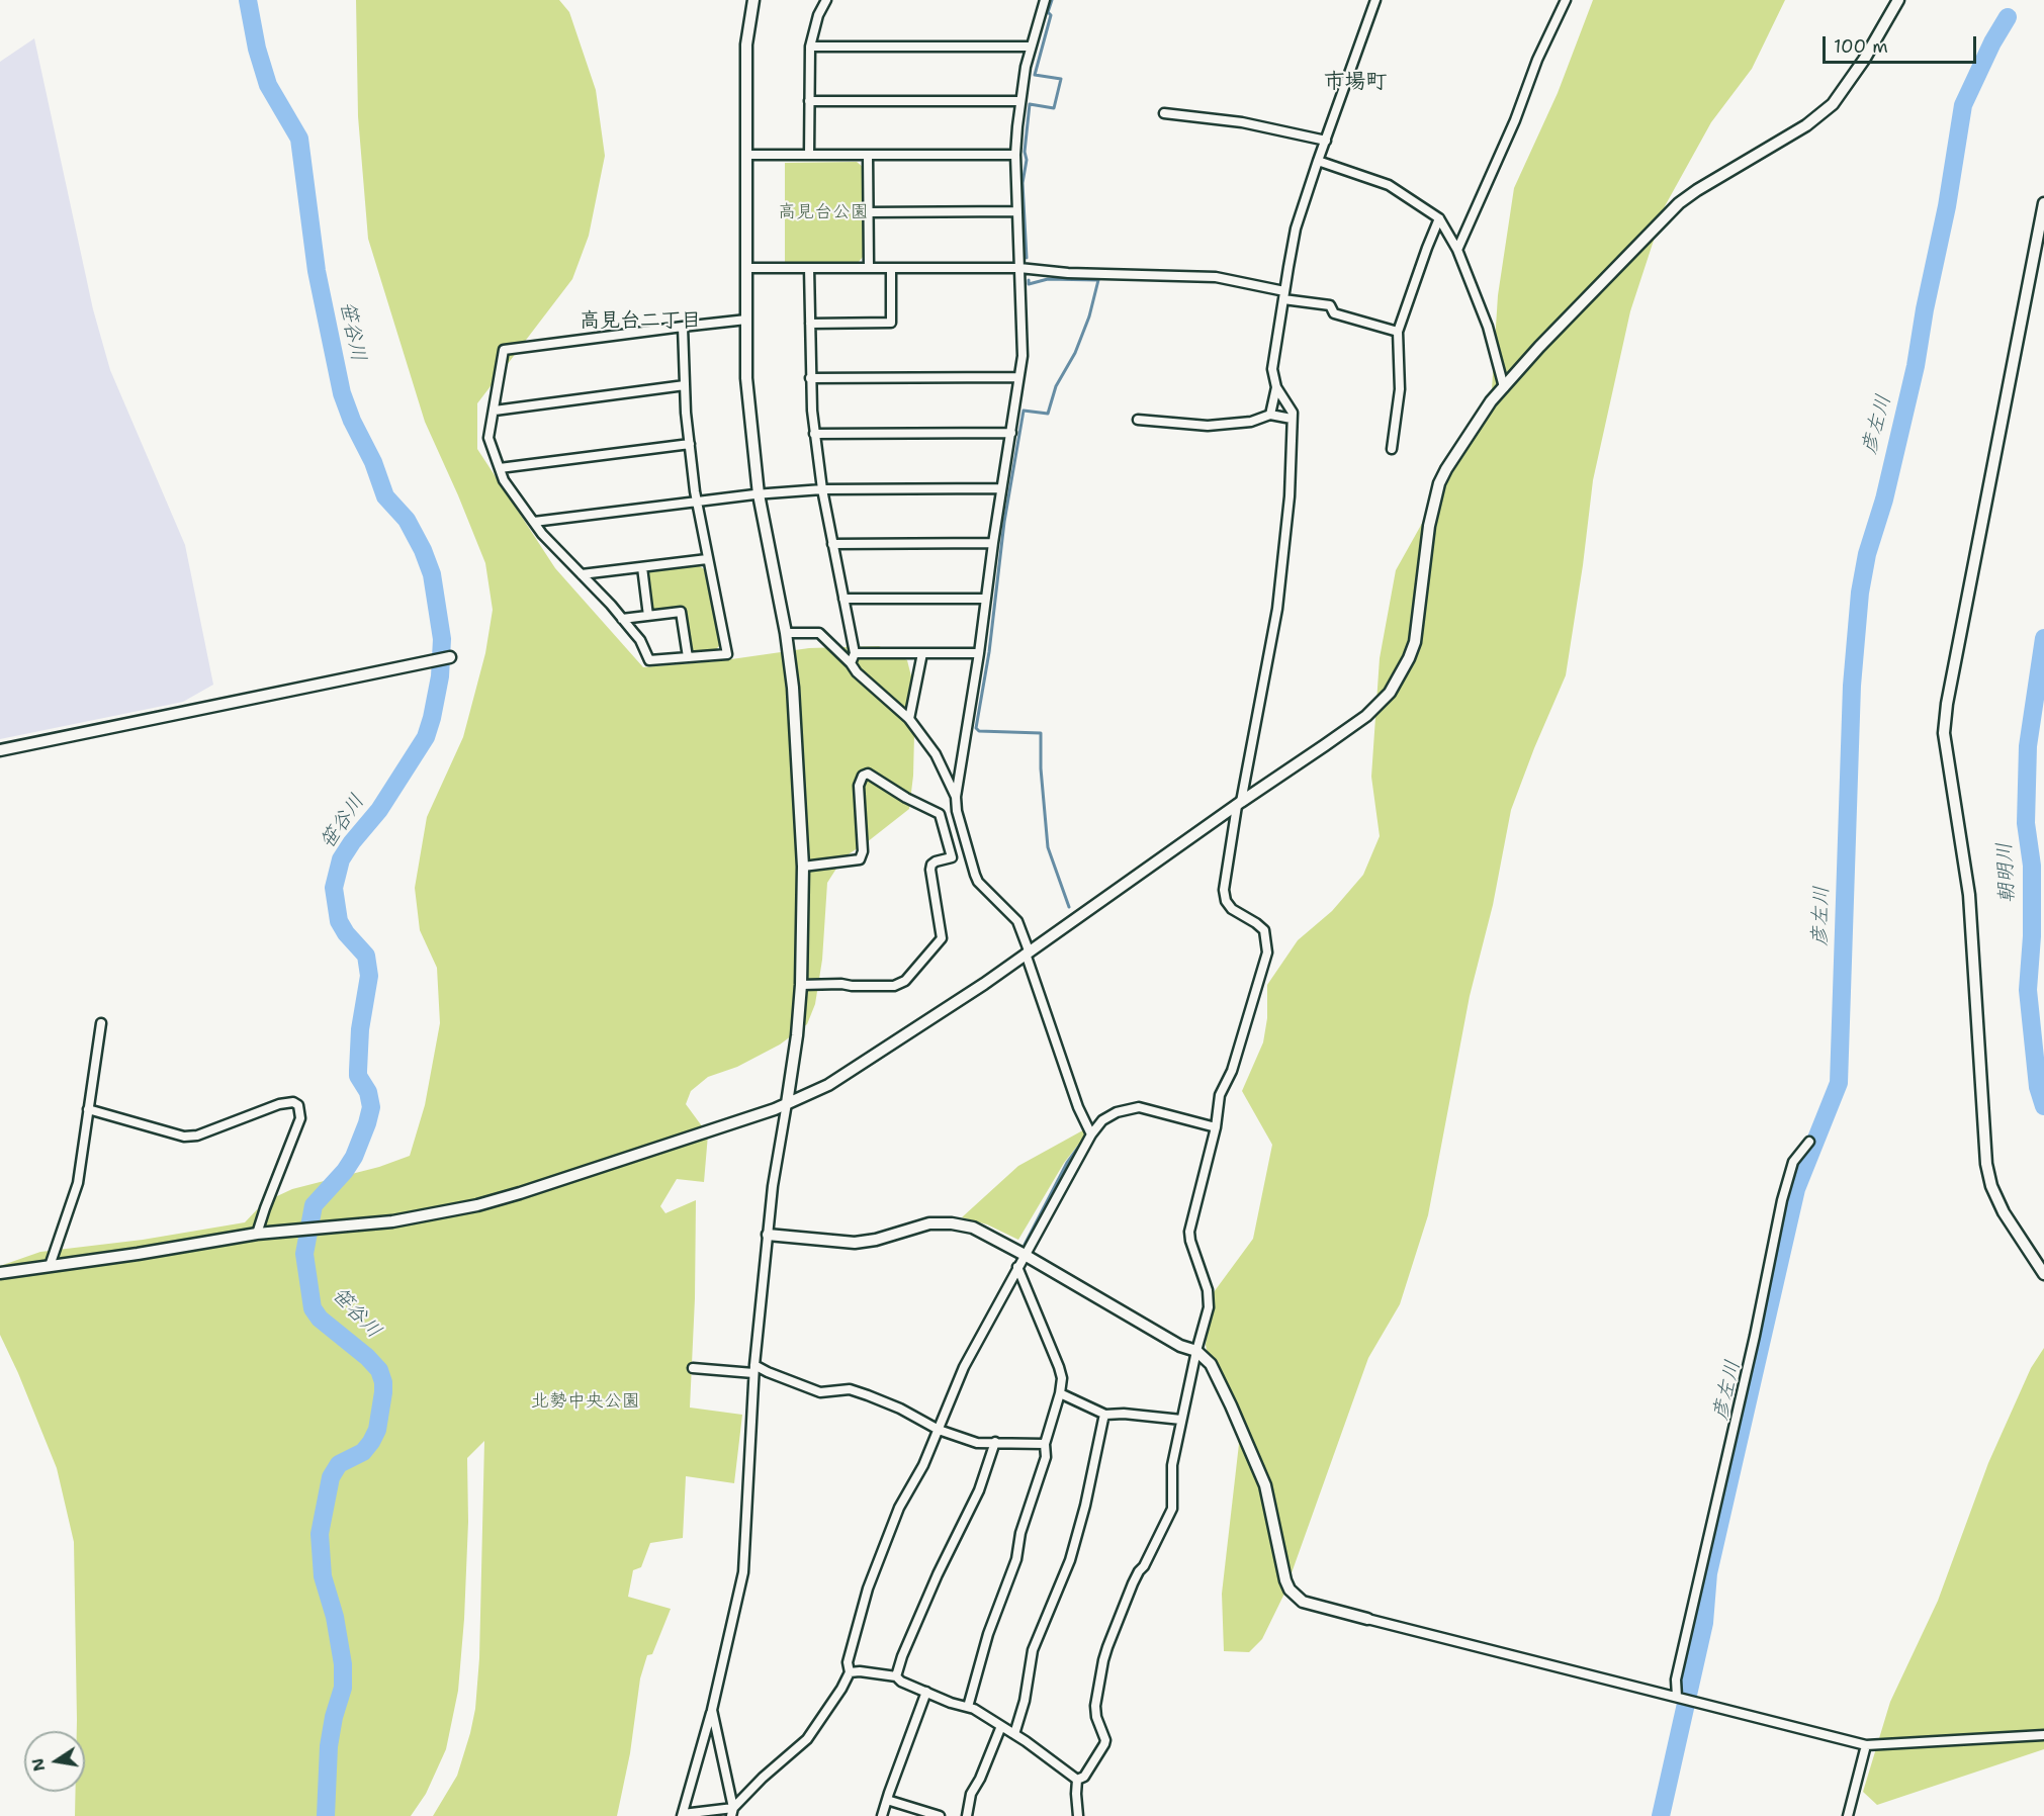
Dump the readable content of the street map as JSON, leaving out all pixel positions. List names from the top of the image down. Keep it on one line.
{"districts":["市場町","高見台二丁目"],"water":["笹谷川","彦左川","朝明川"],"parks":["高見台公園","北勢中央公園"],"scale_bar":"100 m","north":"left"}
